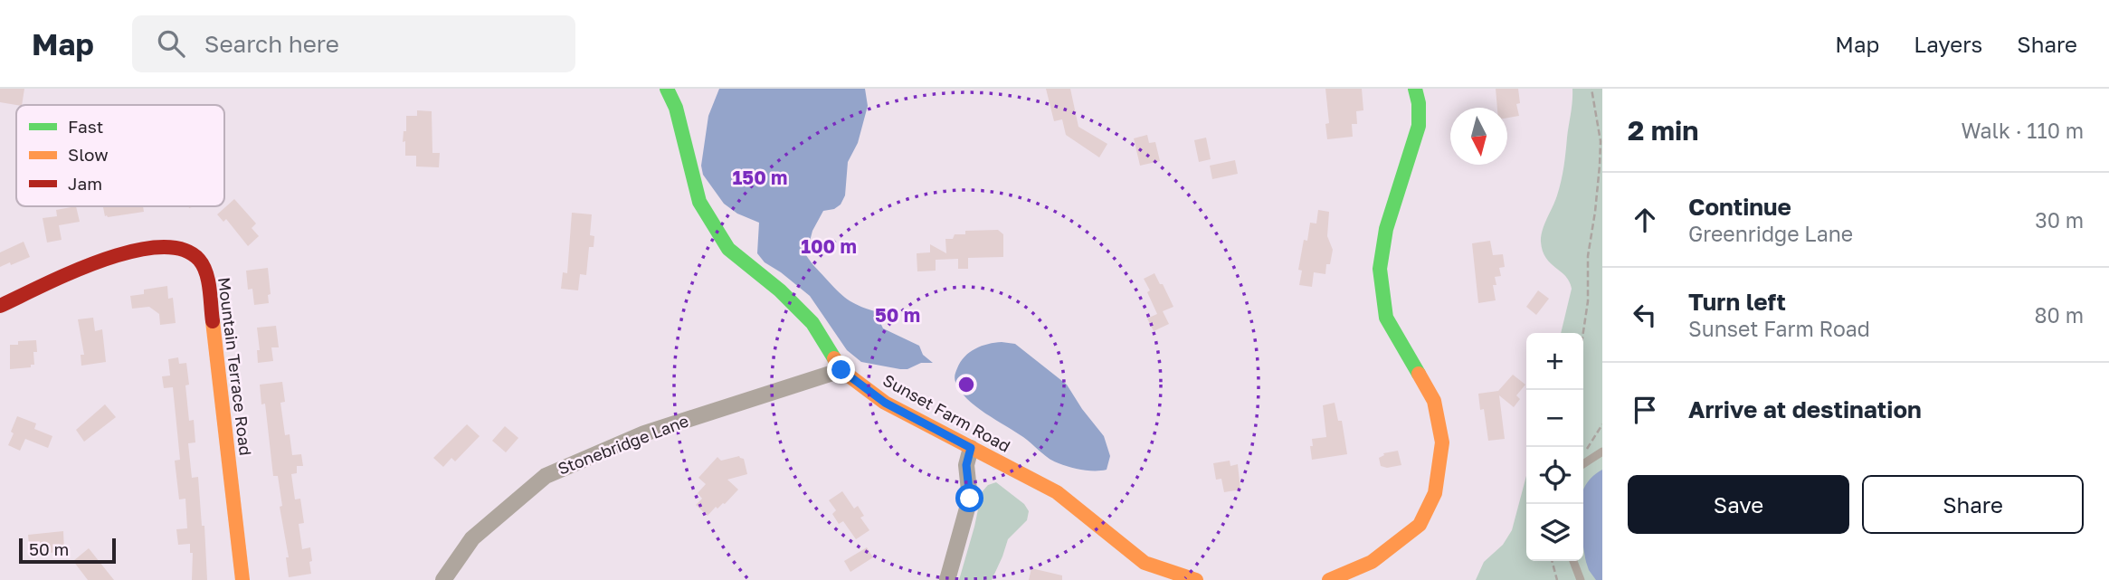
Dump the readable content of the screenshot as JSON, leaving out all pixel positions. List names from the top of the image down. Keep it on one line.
{"streets":{"street":["Mountain Terrace Road","Sunset Farm Road","Stonebridge Lane"]},"crossings":[["Sunset Farm Road","Stonebridge Lane"]],"legend":["Fast","Slow","Jam"],"scale_bar":"50 m","north":"bottom","page":{"header":"Map","search":"Search here","nav":["Map","Layers","Share"],"heading":["2 min","Walk · 110 m"],"list":[["Continue","Greenridge Lane","30 m"],["Turn left","Sunset Farm Road","80 m"],"Arrive at destination"],"map_buttons":["+","−"],"buttons":["Save","Share"],"scale":"50 m"},"rings":["150 m","100 m","50 m"]}
